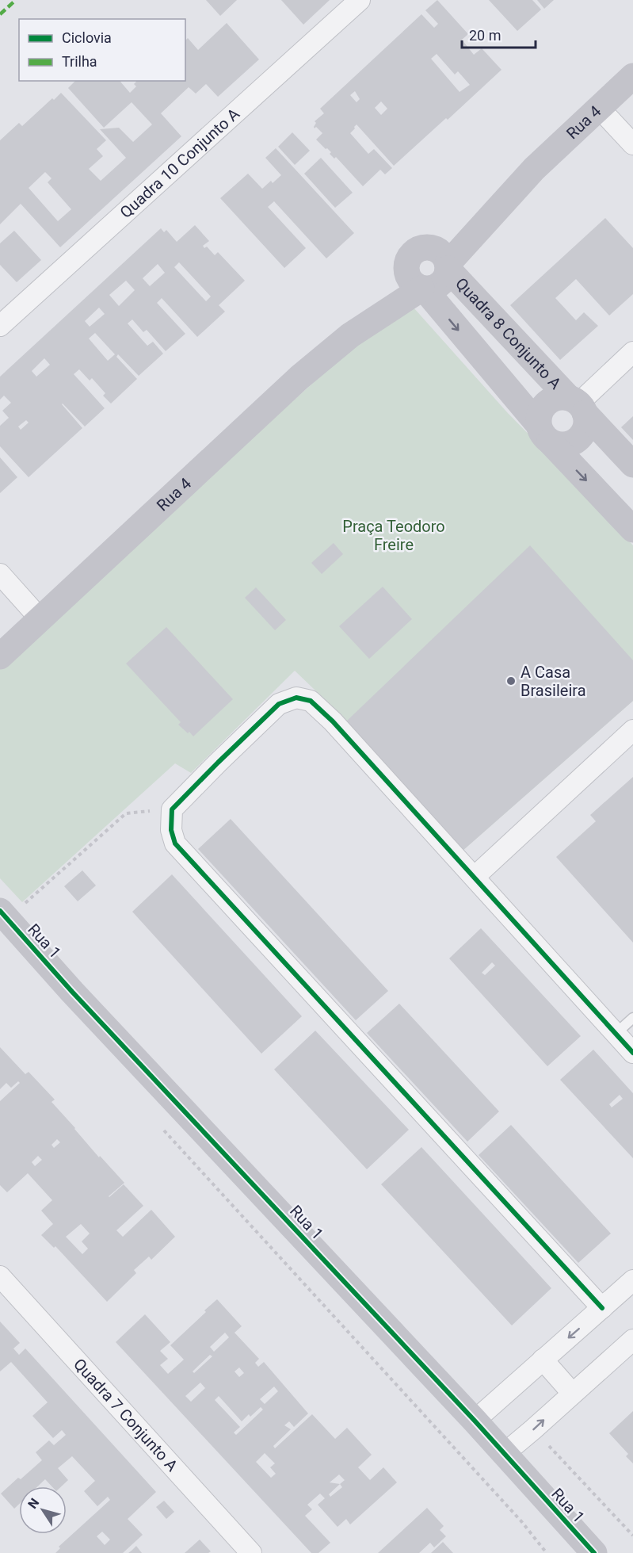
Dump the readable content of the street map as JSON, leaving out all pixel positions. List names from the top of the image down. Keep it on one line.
{"streets":{"street":["Rua 4","Quadra 10 Conjunto A","Quadra 8 Conjunto A","Rua 1","Quadra 7 Conjunto A"]},"crossings":[["Rua 4","Quadra 8 Conjunto A"]],"parks":["Praça Teodoro Freire"],"places":["A Casa Brasileira"],"legend":["Ciclovia","Trilha"],"scale_bar":"20 m","north":"top left"}
